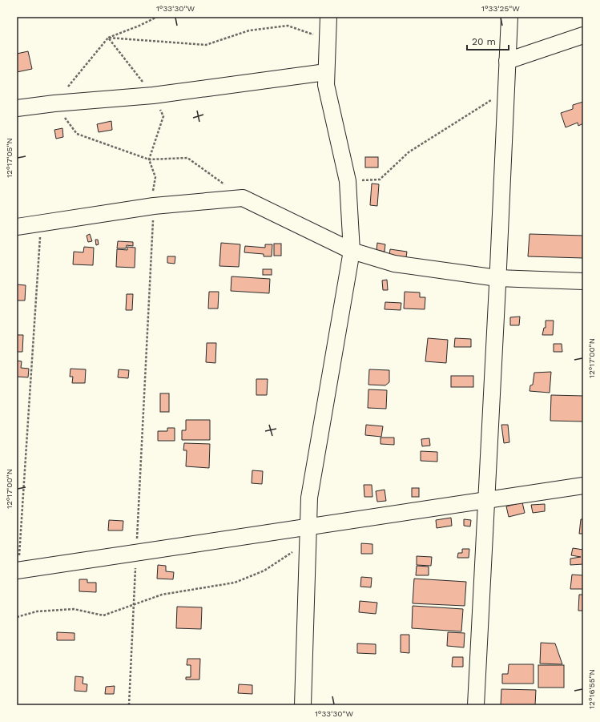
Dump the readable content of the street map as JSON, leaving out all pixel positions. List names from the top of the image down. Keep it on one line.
{"scale_bar":"20 m","coordinates":["1°33'30\"W","1°33'25\"W","12°17'05\"N","12°17'00\"N","12°16'55\"N"]}
